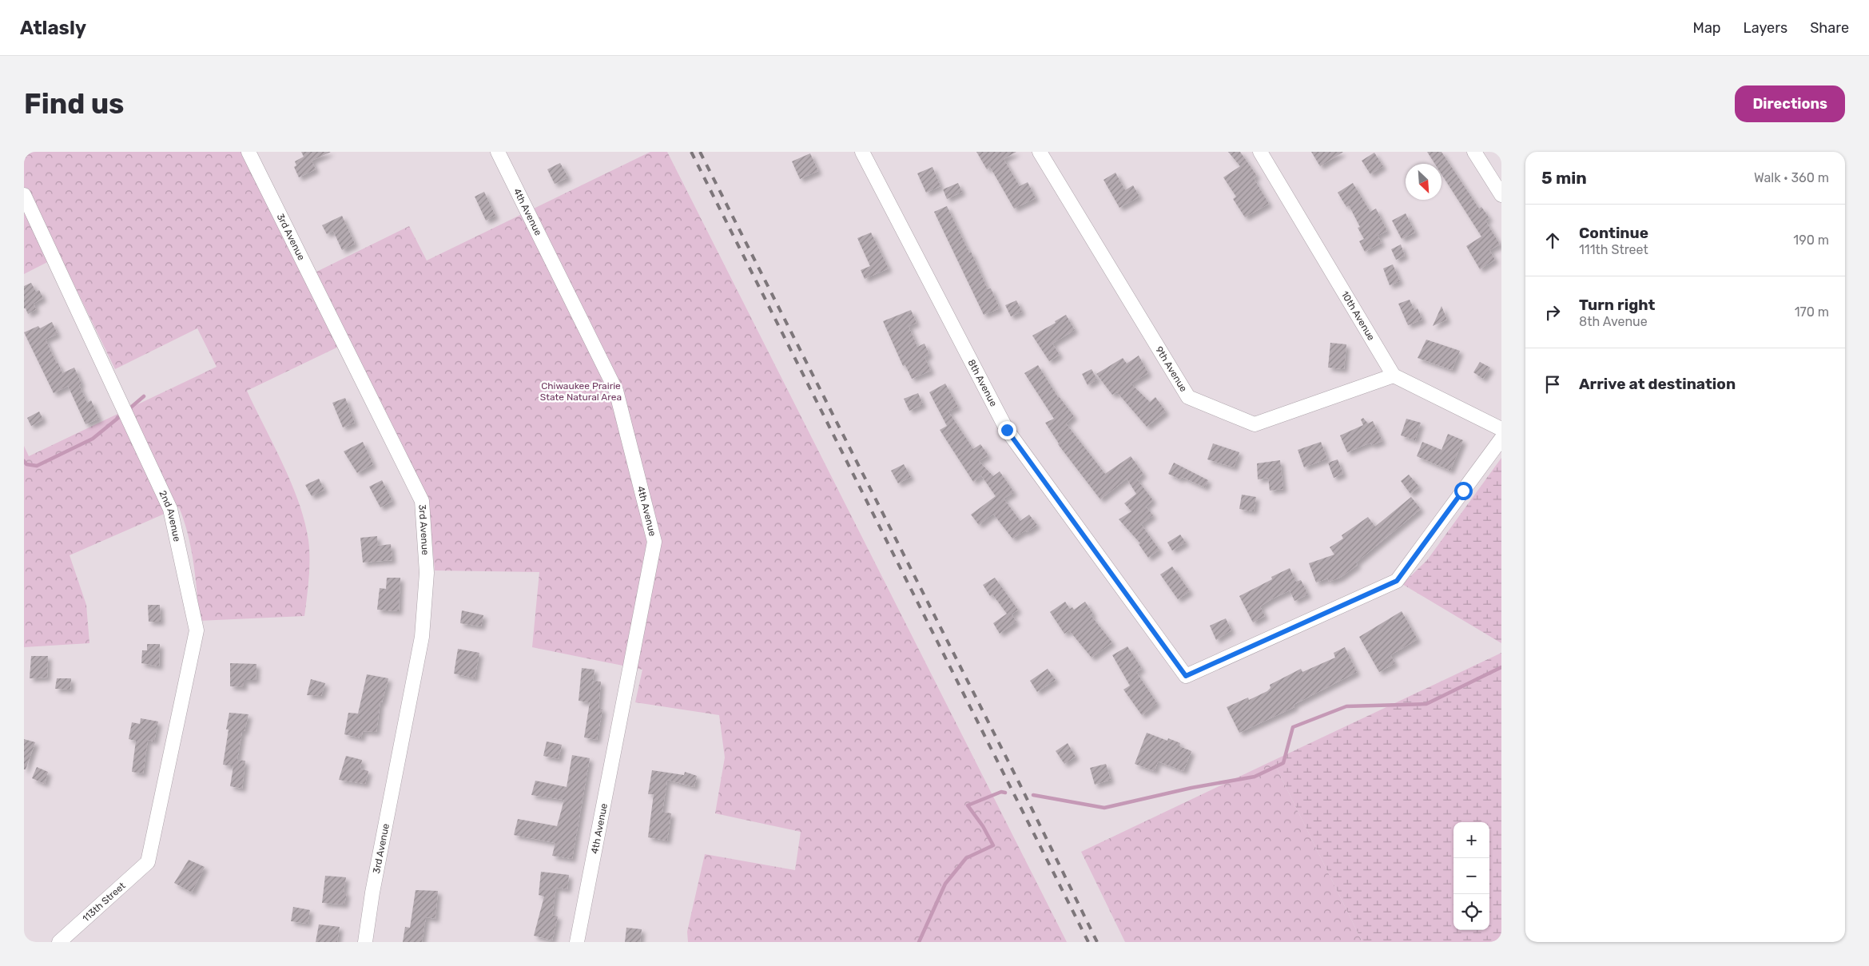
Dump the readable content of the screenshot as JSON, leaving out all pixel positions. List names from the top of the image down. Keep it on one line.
{"streets":{"street":["4th Avenue","3rd Avenue","10th Avenue","9th Avenue","8th Avenue","2nd Avenue","113th Street"]},"crossings":[["10th Avenue","9th Avenue"],["2nd Avenue","113th Street"]],"parks":["Chiwaukee Prairie State Natural Area"],"north":"bottom right","page":{"header":"Atlasly","nav":["Map","Layers","Share"],"buttons":"Directions","title":"Find us","heading":["5 min","Walk · 360 m"],"list":[["Continue","111th Street","190 m"],["Turn right","8th Avenue","170 m"],"Arrive at destination"],"map_buttons":["+","−"]}}
